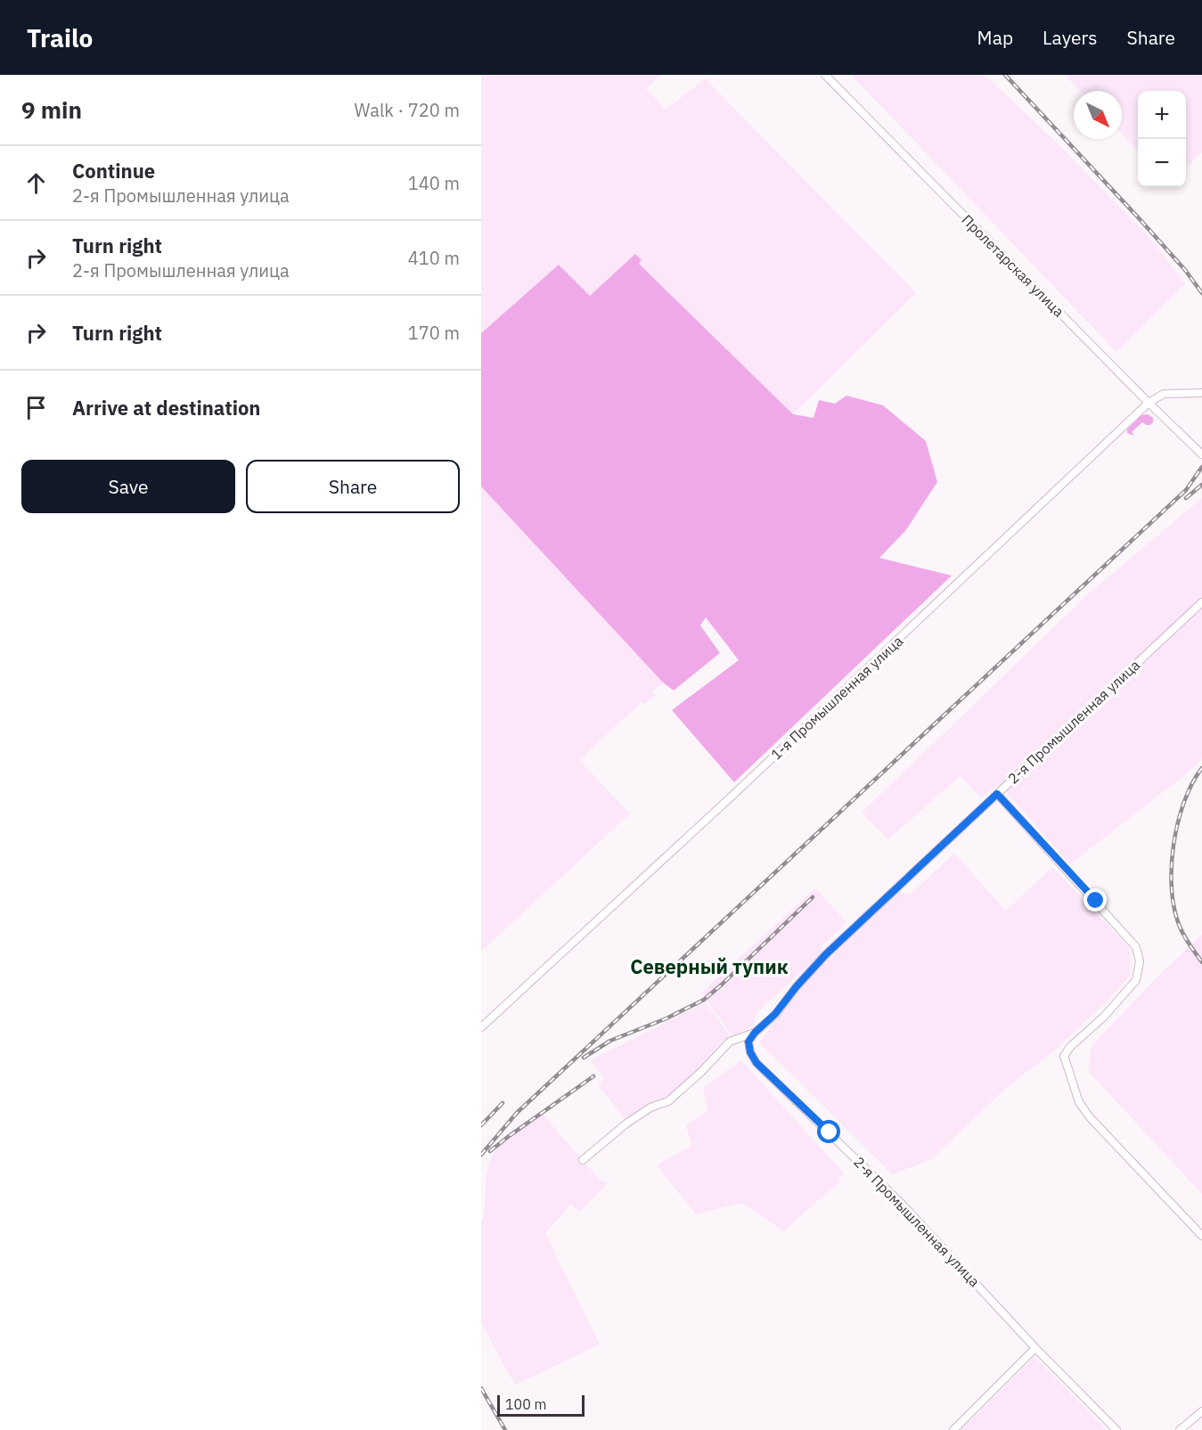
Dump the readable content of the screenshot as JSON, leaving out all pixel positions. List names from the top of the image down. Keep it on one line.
{"streets":{"street":["Пролетарская улица","1-я Промышленная улица","2-я Промышленная улица"]},"crossings":[["Пролетарская улица","1-я Промышленная улица"]],"districts":["Северный тупик"],"scale_bar":"100 m","north":"bottom right","page":{"header":"Trailo","nav":["Map","Layers","Share"],"heading":["9 min","Walk · 720 m"],"map_buttons":["+","−"],"list":[["Continue","2-я Промышленная улица","140 m"],["Turn right","2-я Промышленная улица","410 m"],["Turn right","170 m"],"Arrive at destination"],"buttons":["Save","Share"],"scale":"100 m"}}
